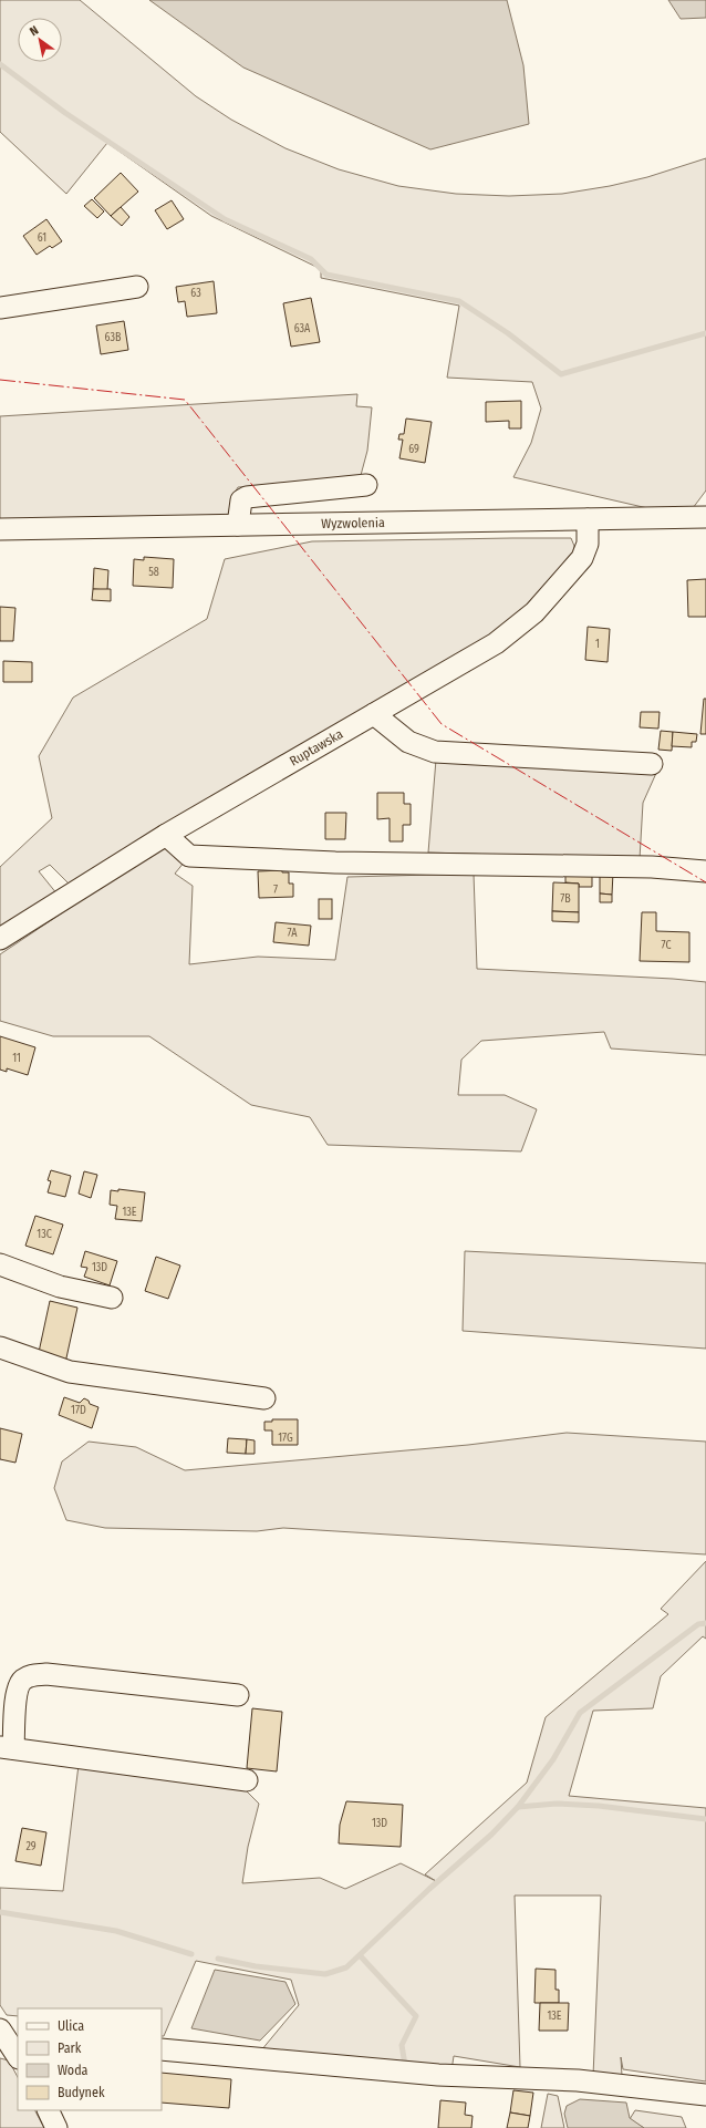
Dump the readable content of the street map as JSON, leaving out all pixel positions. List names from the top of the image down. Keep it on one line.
{"streets":{"street":["Wyzwolenia","Ruptawska"]},"crossings":[["Wyzwolenia","Ruptawska"]],"house_numbers":["61","63","63A","63B","69","58","1","7","7B","7A","7C","11","13E","13C","13D","17D","17G","13D","29","13E"],"legend":["Ulica","Park","Woda","Budynek"],"north":"top left"}
